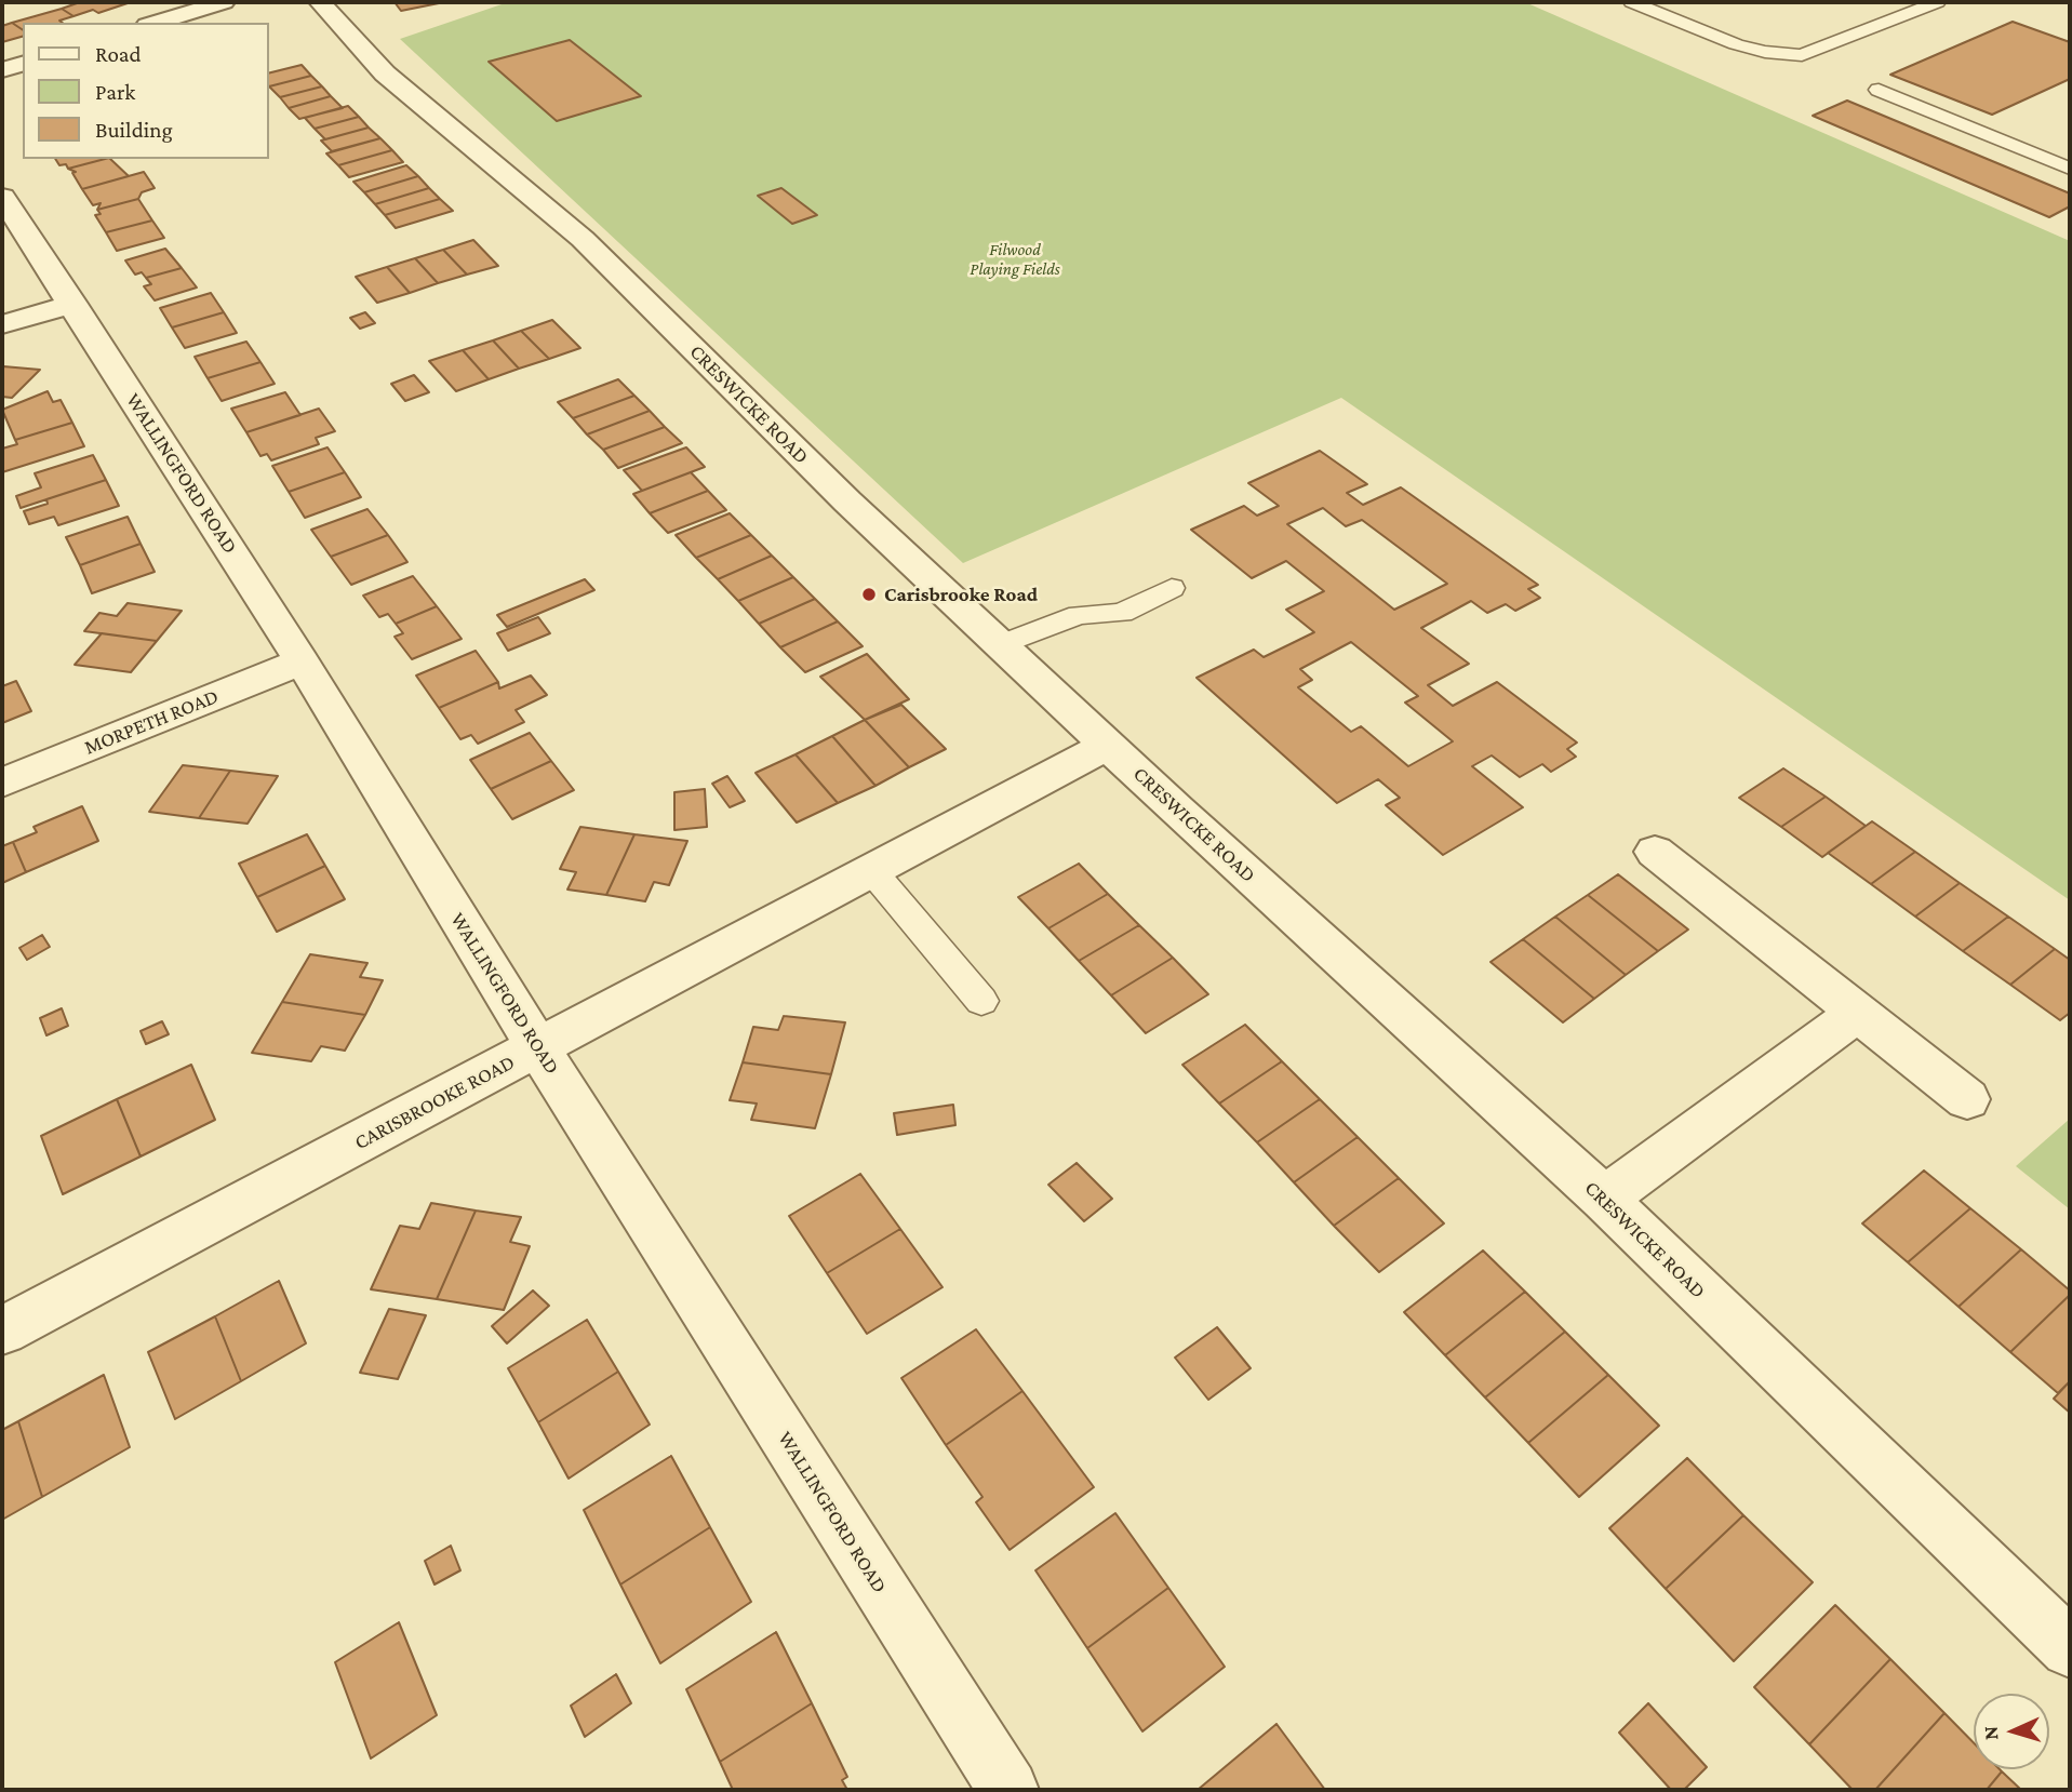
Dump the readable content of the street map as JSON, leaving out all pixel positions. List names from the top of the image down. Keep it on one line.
{"streets":{"street":["CRESWICKE ROAD","WALLINGFORD ROAD","MORPETH ROAD","CARISBROOKE ROAD"]},"crossings":[["CRESWICKE ROAD","CARISBROOKE ROAD"],["WALLINGFORD ROAD","MORPETH ROAD"],["WALLINGFORD ROAD","CARISBROOKE ROAD"]],"parks":["Filwood Playing Fields"],"places":["Carisbrooke Road"],"legend":["Road","Park","Building"],"north":"left"}
